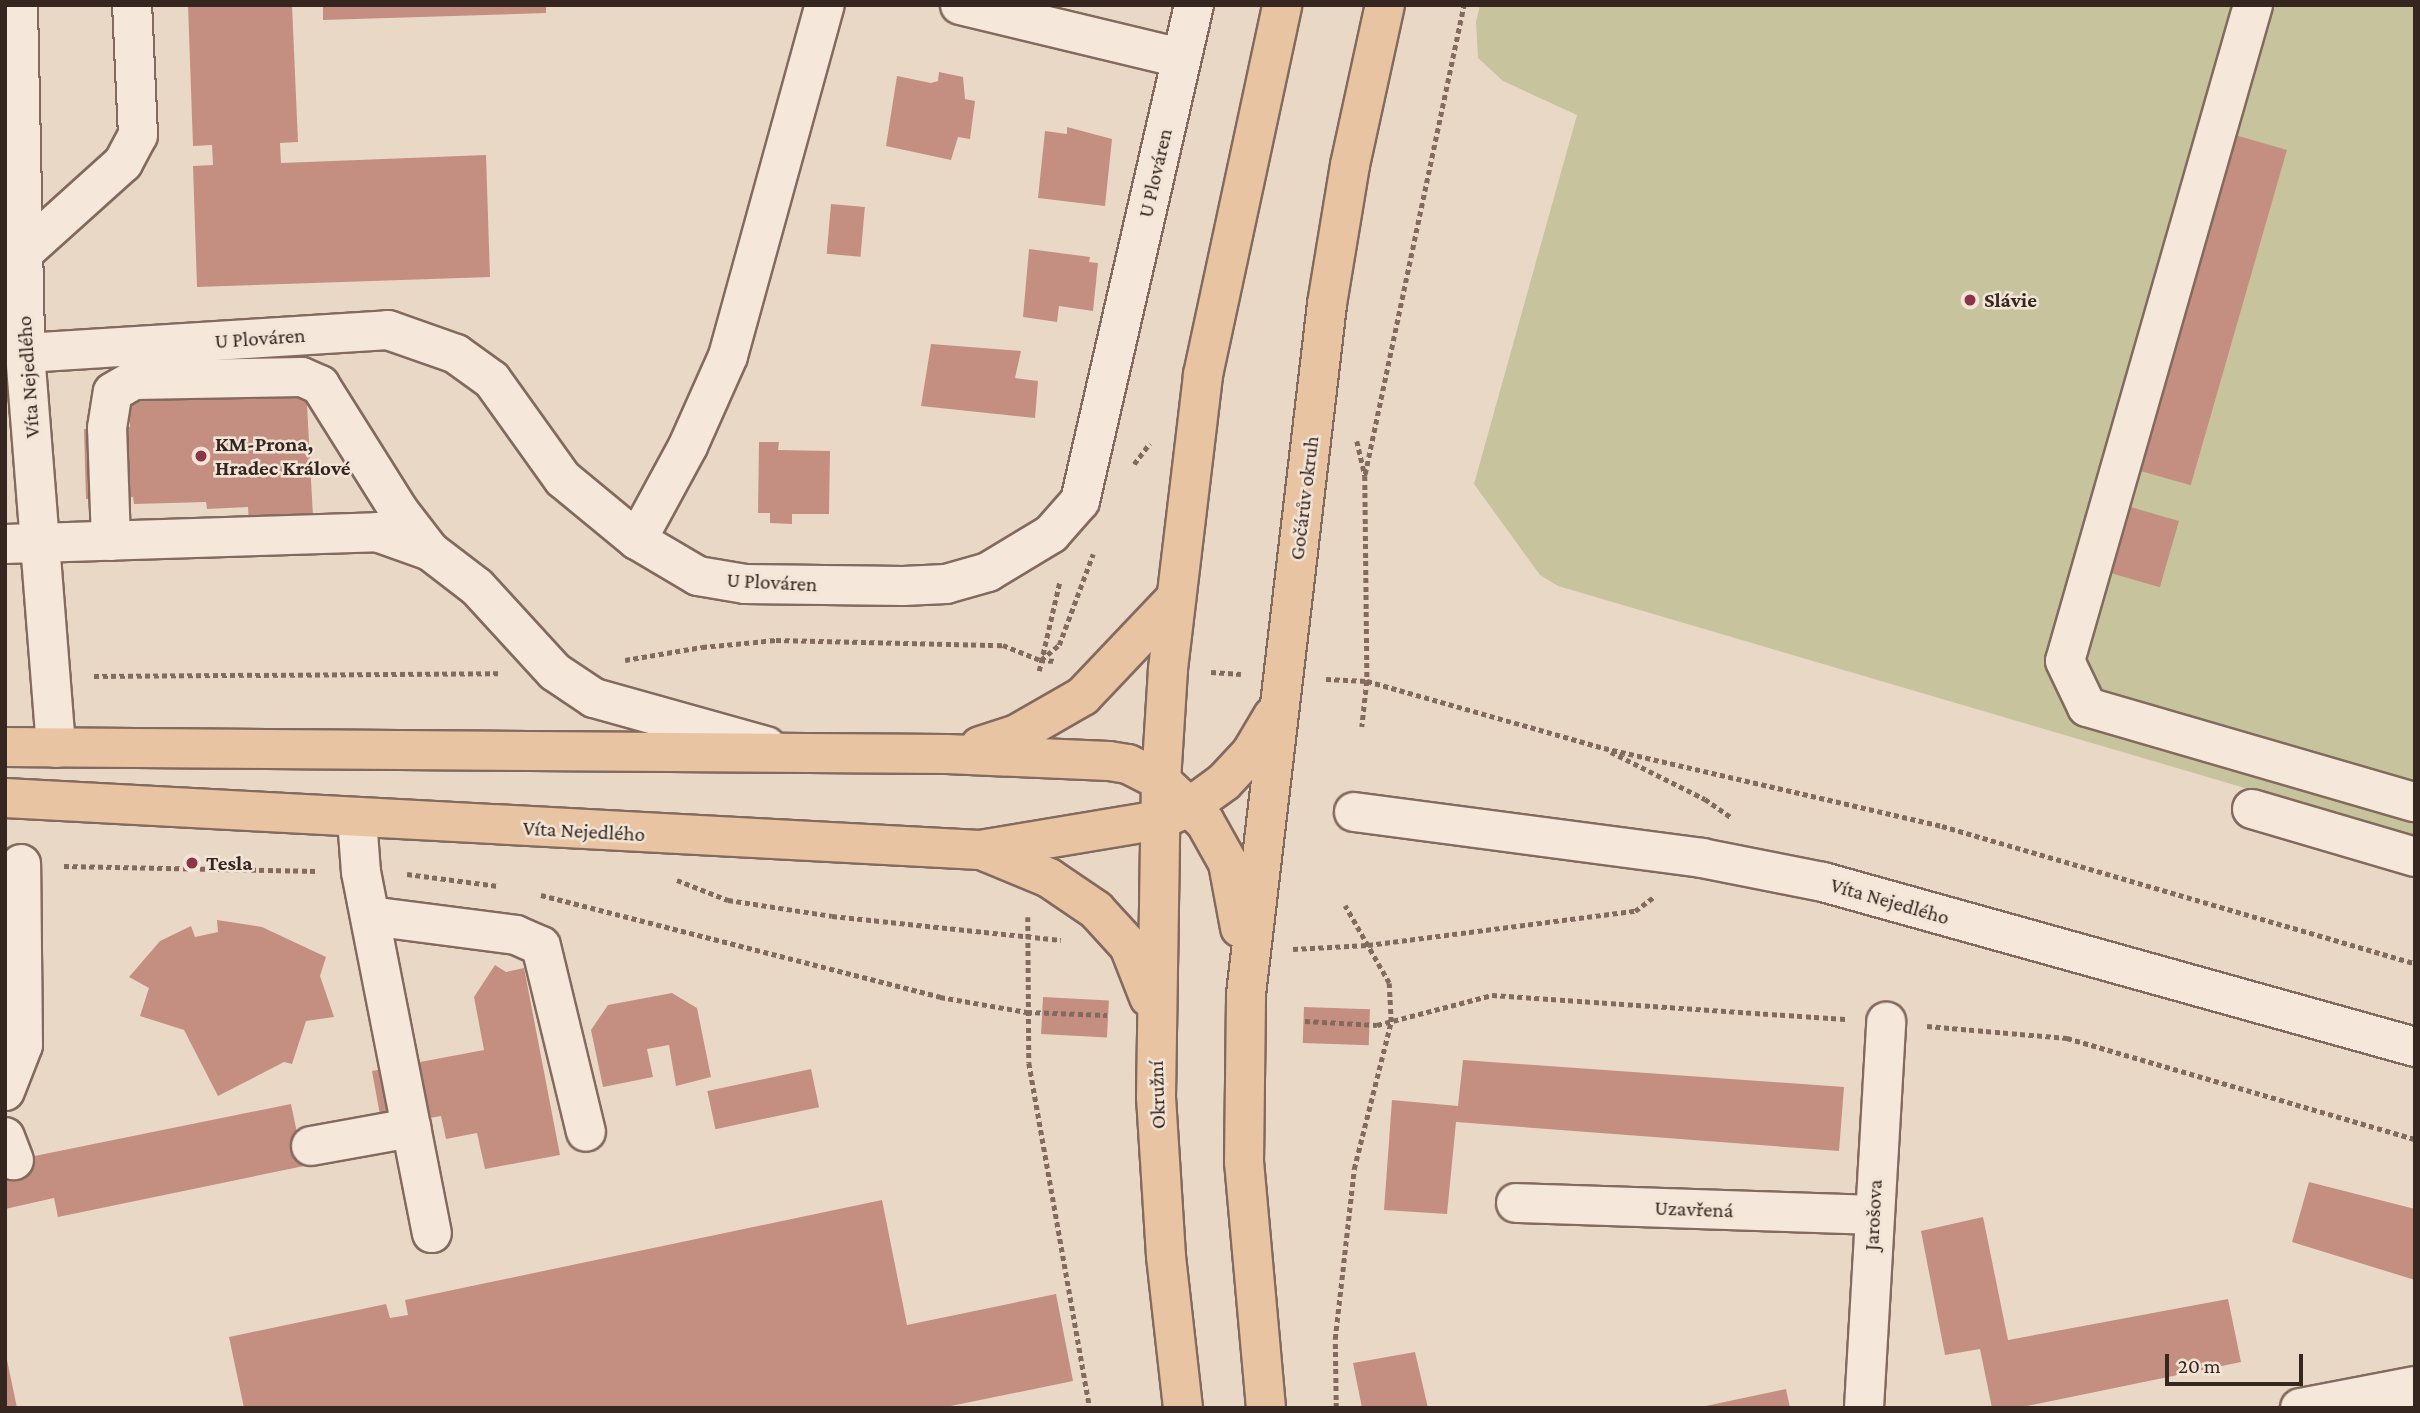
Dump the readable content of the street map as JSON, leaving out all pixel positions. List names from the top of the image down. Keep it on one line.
{"streets":{"main road":["Víta Nejedlého","Gočárův okruh","Okružní"],"street":["U Plováren","Uzavřená","Jarošova"]},"crossings":[["U Plováren","Víta Nejedlého"],["Víta Nejedlého","Okružní"],["Uzavřená","Jarošova"]],"places":["Slávie","KM-Prona, Hradec Králové","Tesla"],"scale_bar":"20 m"}
